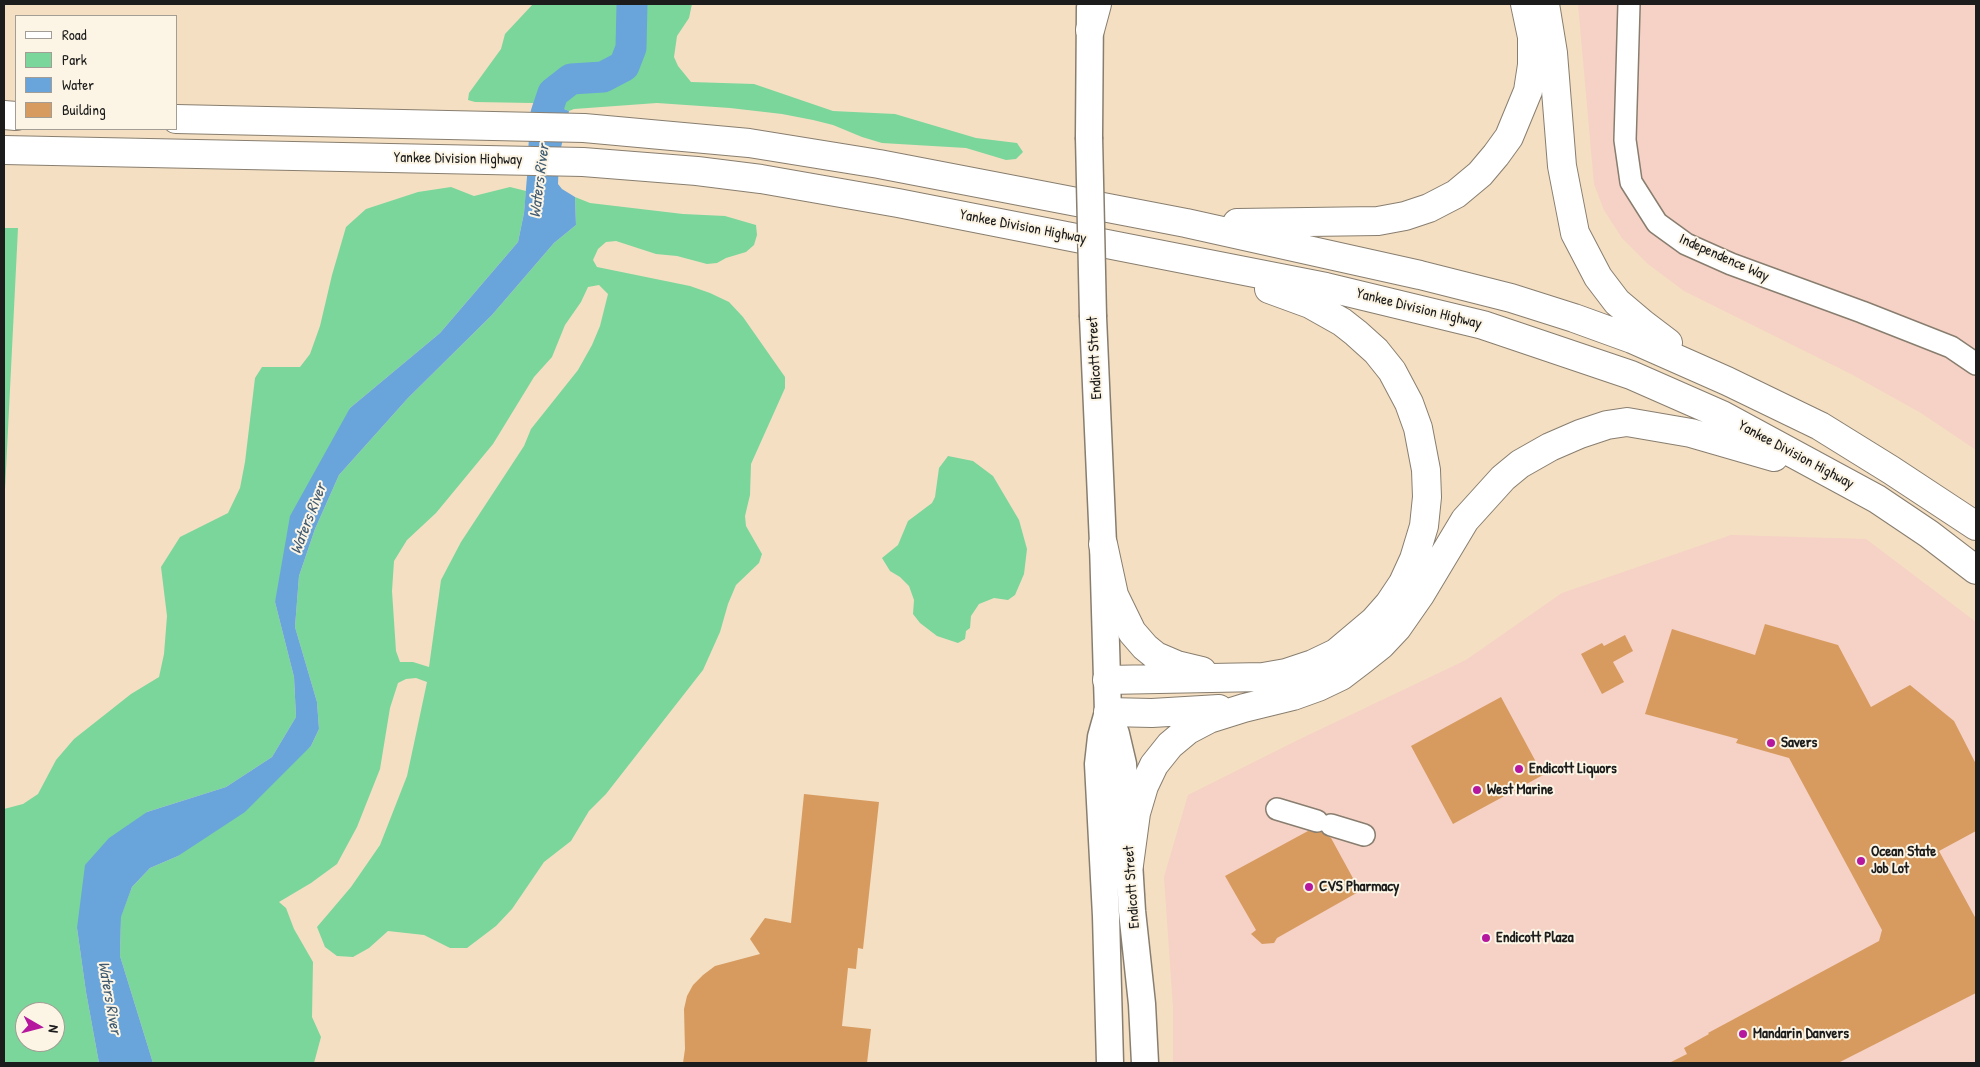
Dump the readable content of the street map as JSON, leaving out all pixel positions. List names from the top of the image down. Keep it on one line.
{"streets":{"highway":["Yankee Division Highway"],"main road":["Endicott Street"],"street":["Independence Way"]},"water":["Waters River"],"places":["Savers","Endicott Liquors","West Marine","Ocean State Job Lot","CVS Pharmacy","Endicott Plaza","Mandarin Danvers"],"legend":["Road","Park","Water","Building"],"north":"right"}
